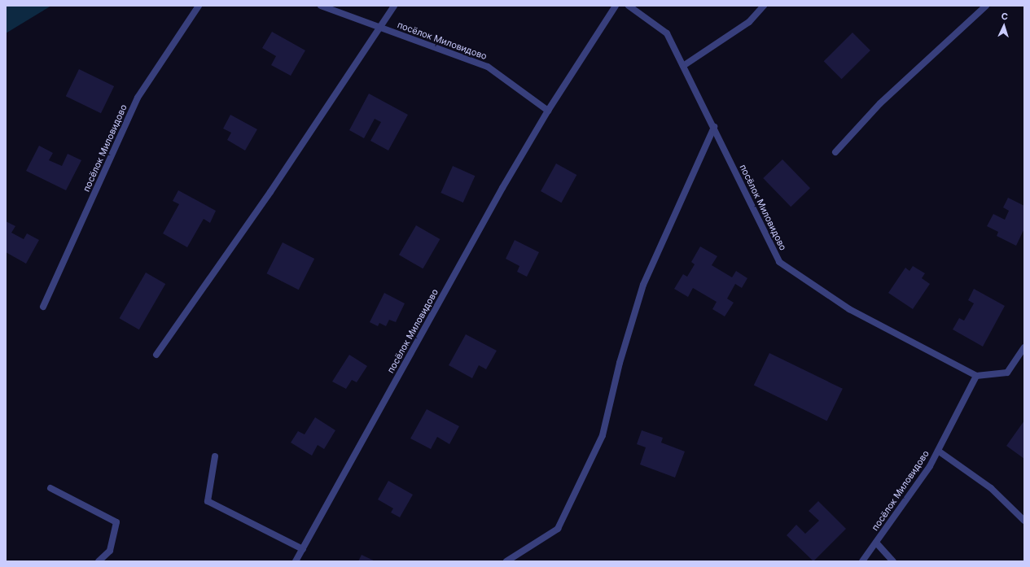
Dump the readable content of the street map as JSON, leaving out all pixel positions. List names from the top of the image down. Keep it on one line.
{"streets":{"street":["посёлок Миловидово"]},"north":"top"}
